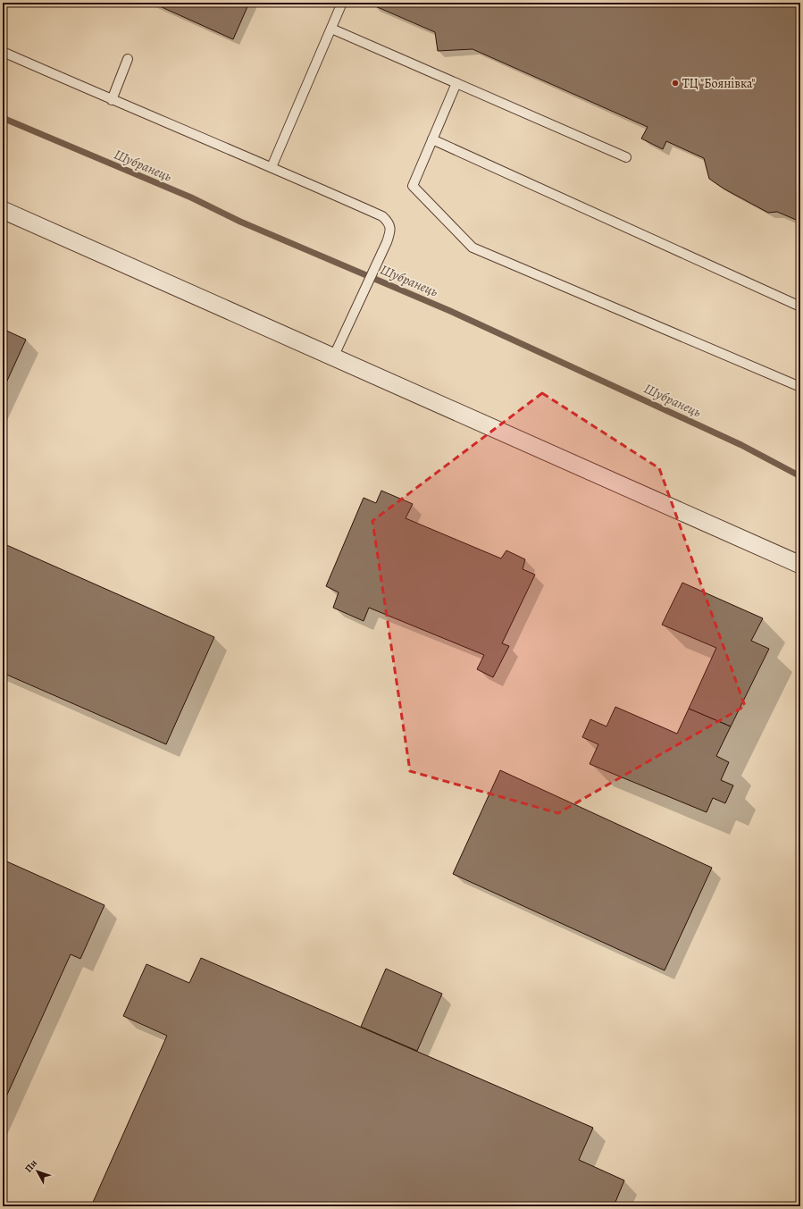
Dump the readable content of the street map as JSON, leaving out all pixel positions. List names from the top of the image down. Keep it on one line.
{"water":["Шубранець"],"places":["ТЦ \"Боянівка\""],"north":"top left"}
